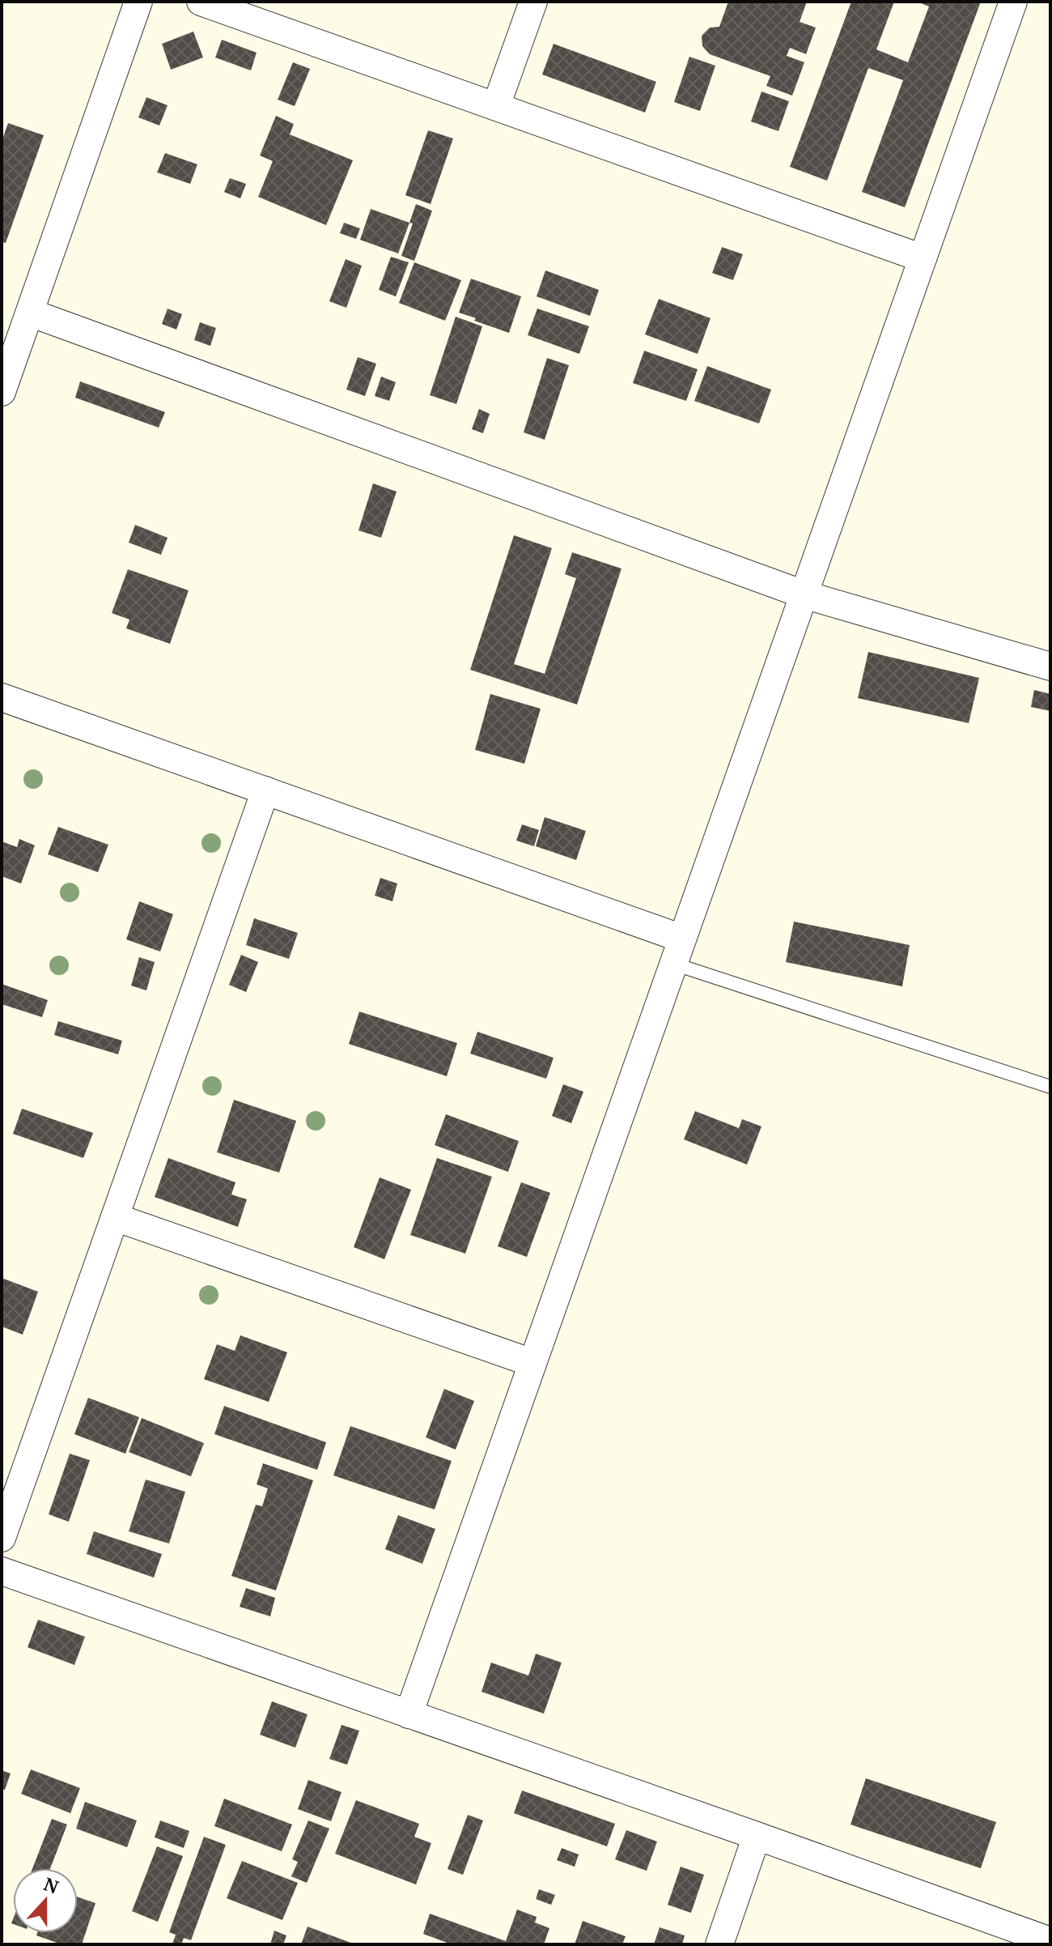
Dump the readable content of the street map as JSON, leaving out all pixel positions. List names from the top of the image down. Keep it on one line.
{"north":"top"}
